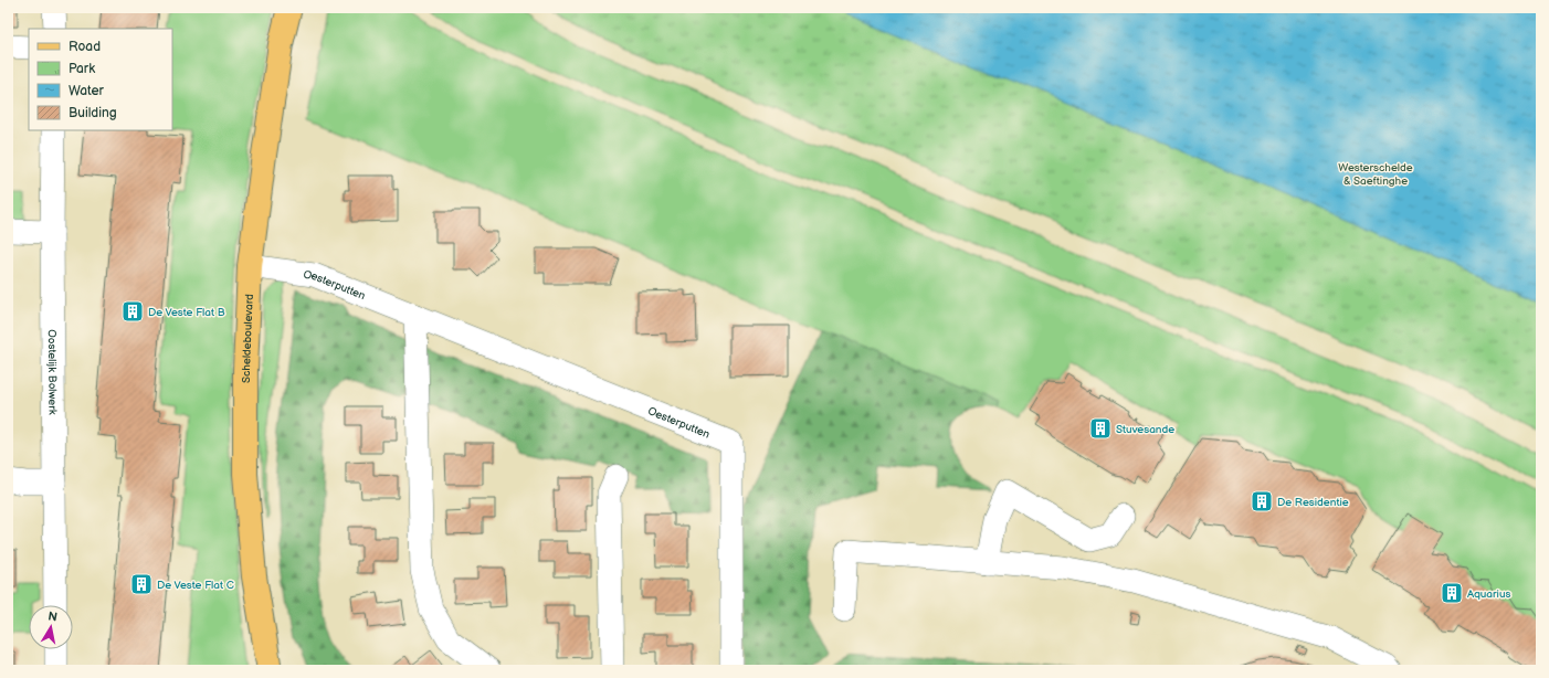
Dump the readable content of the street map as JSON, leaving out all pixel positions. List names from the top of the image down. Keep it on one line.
{"streets":{"main road":["Scheldeboulevard"],"street":["Oesterputten","Oostelijk Bolwerk"]},"crossings":[["Oesterputten","Scheldeboulevard"]],"parks":["Westerschelde & Saeftinghe"],"places":{"building":["De Veste Flat B","Stuvesande","De Residentie","De Veste Flat C","Aquarius"]},"legend":["Road","Park","Water","Building"],"north":"top"}
